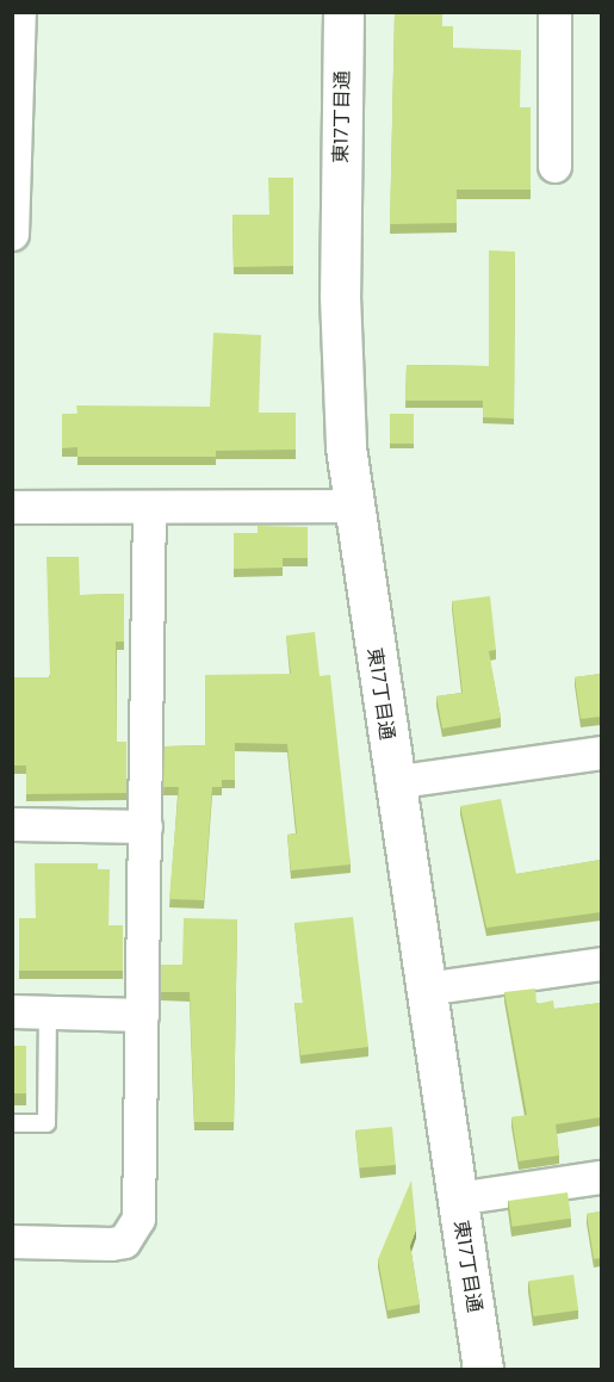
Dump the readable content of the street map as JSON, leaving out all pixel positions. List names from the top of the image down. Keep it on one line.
{"streets":{"street":["東17丁目通"]}}
